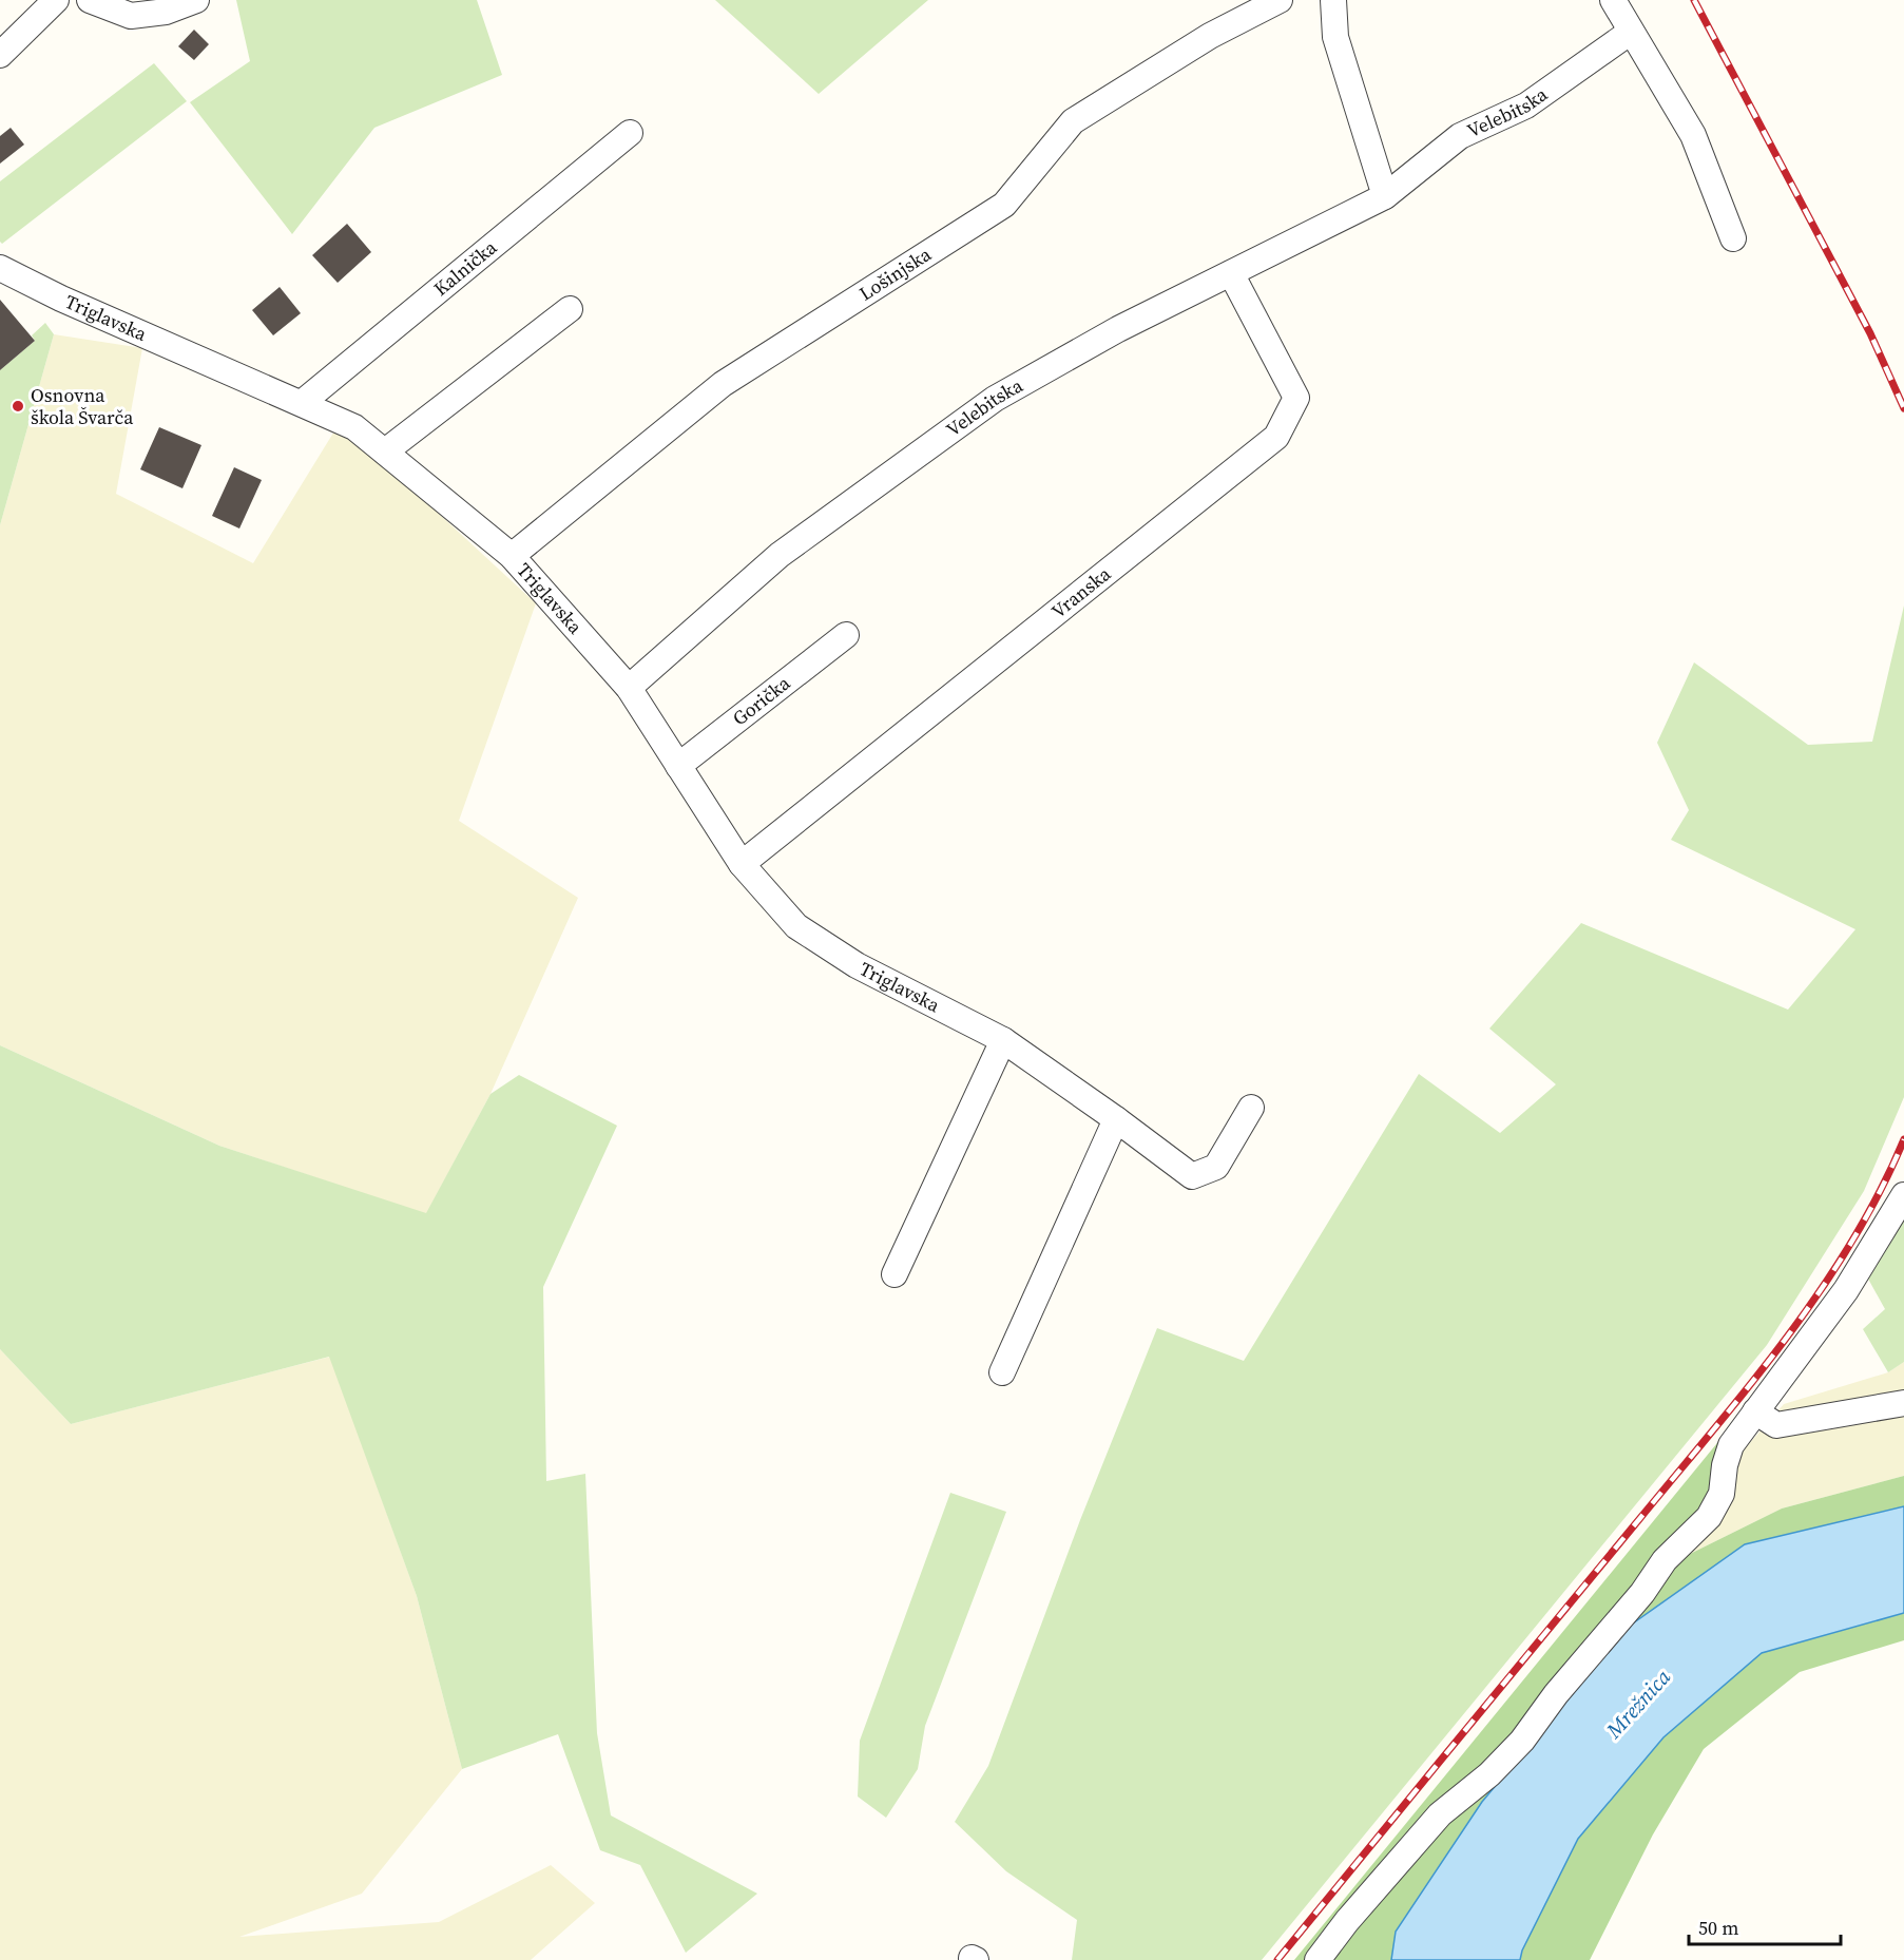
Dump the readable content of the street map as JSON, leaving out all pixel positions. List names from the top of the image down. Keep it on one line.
{"streets":{"street":["Velebitska","Kalnička","Lošinjska","Triglavska","Vranska","Gorička"]},"crossings":[["Velebitska","Triglavska"],["Velebitska","Vranska"],["Kalnička","Triglavska"],["Lošinjska","Triglavska"],["Triglavska","Vranska"],["Triglavska","Gorička"]],"water":["Mrežnica"],"places":["Osnovna škola Švarča"],"scale_bar":"50 m"}
